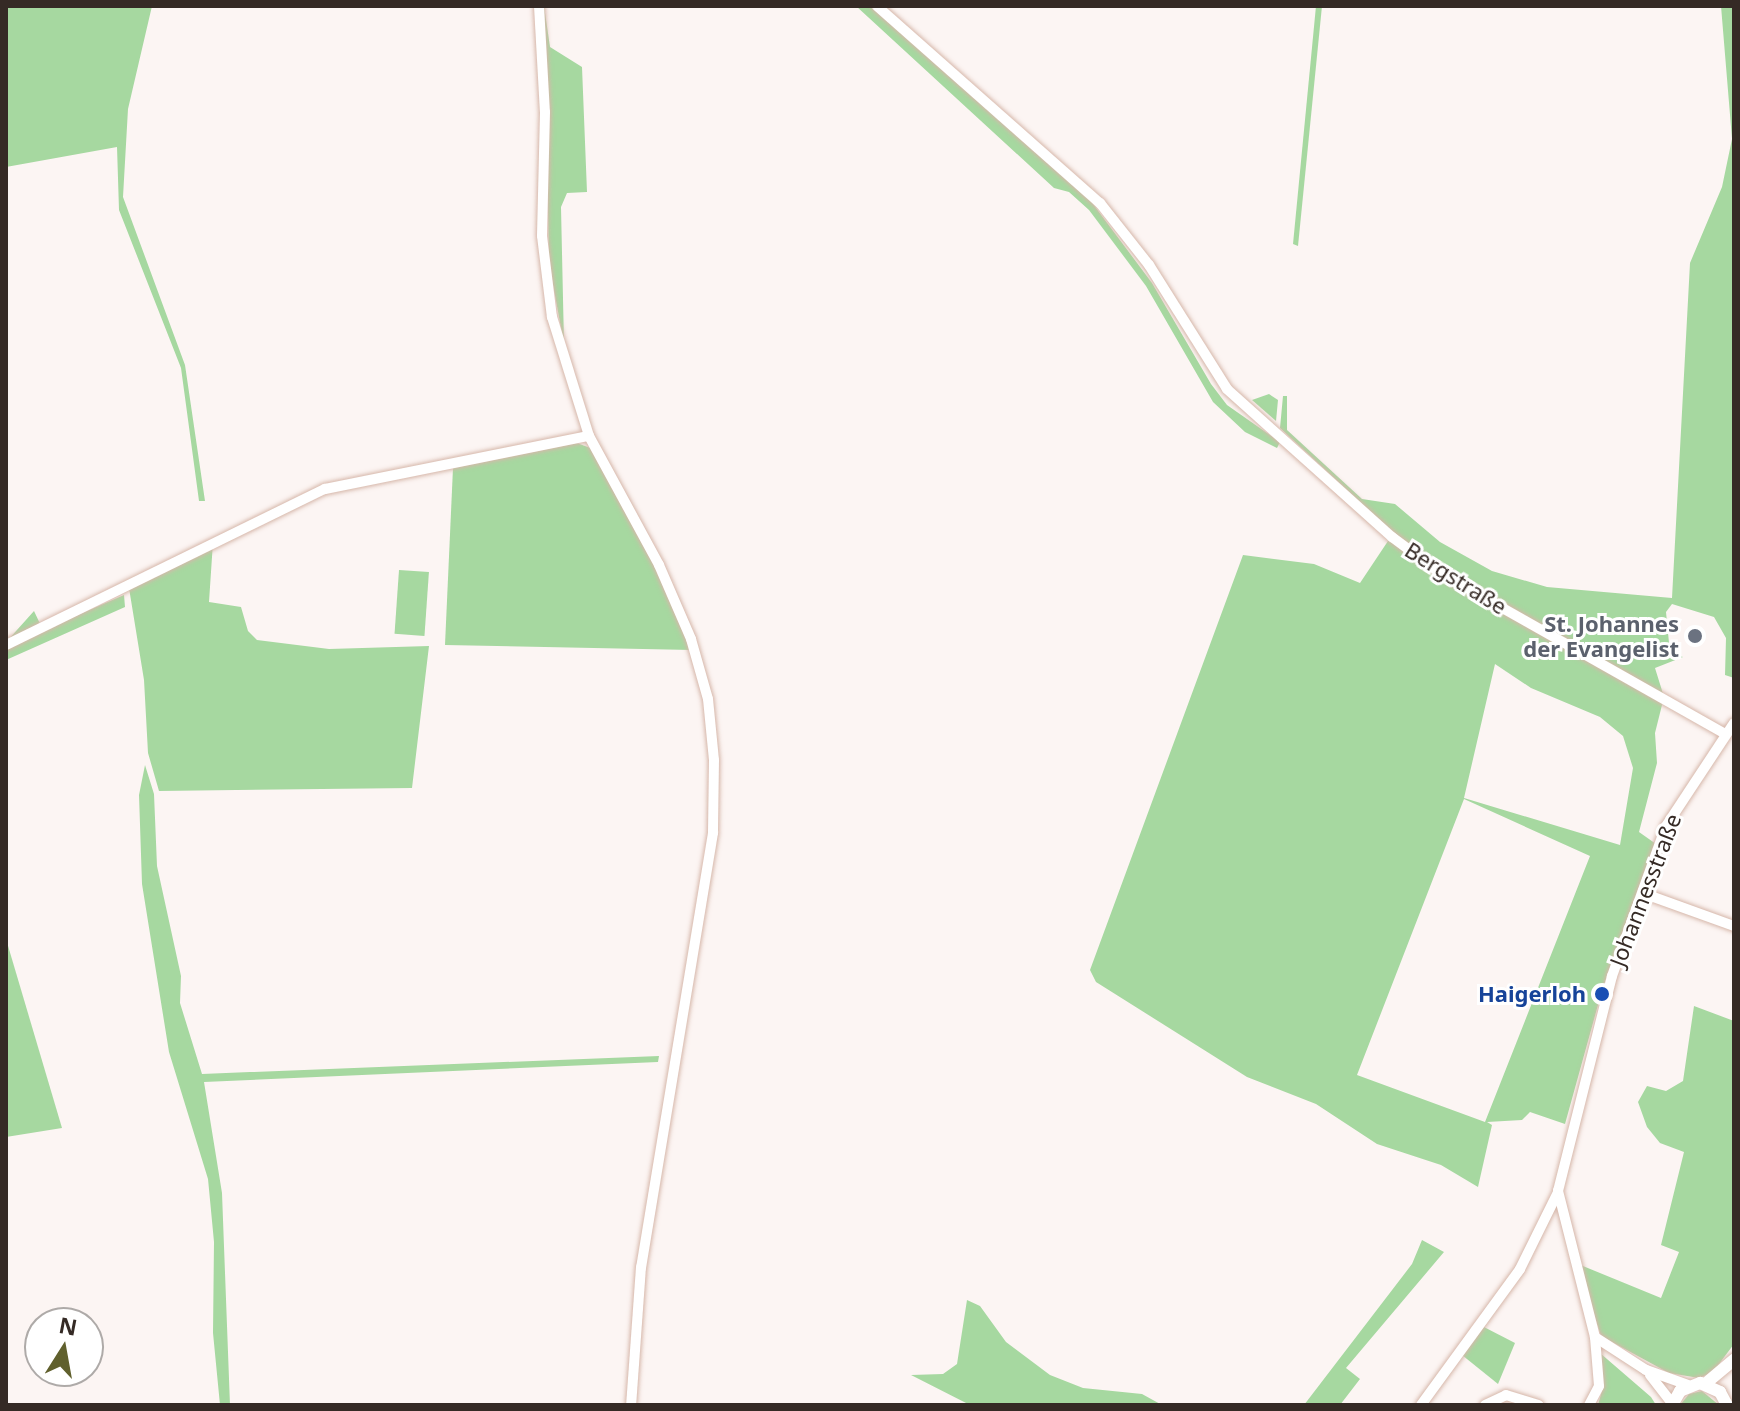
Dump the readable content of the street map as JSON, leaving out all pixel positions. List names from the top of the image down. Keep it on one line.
{"streets":{"street":["Bergstraße","Johannesstraße"]},"crossings":[["Bergstraße","Johannesstraße"]],"places":["St. Johannes der Evangelist","Haigerloh"],"north":"top"}
